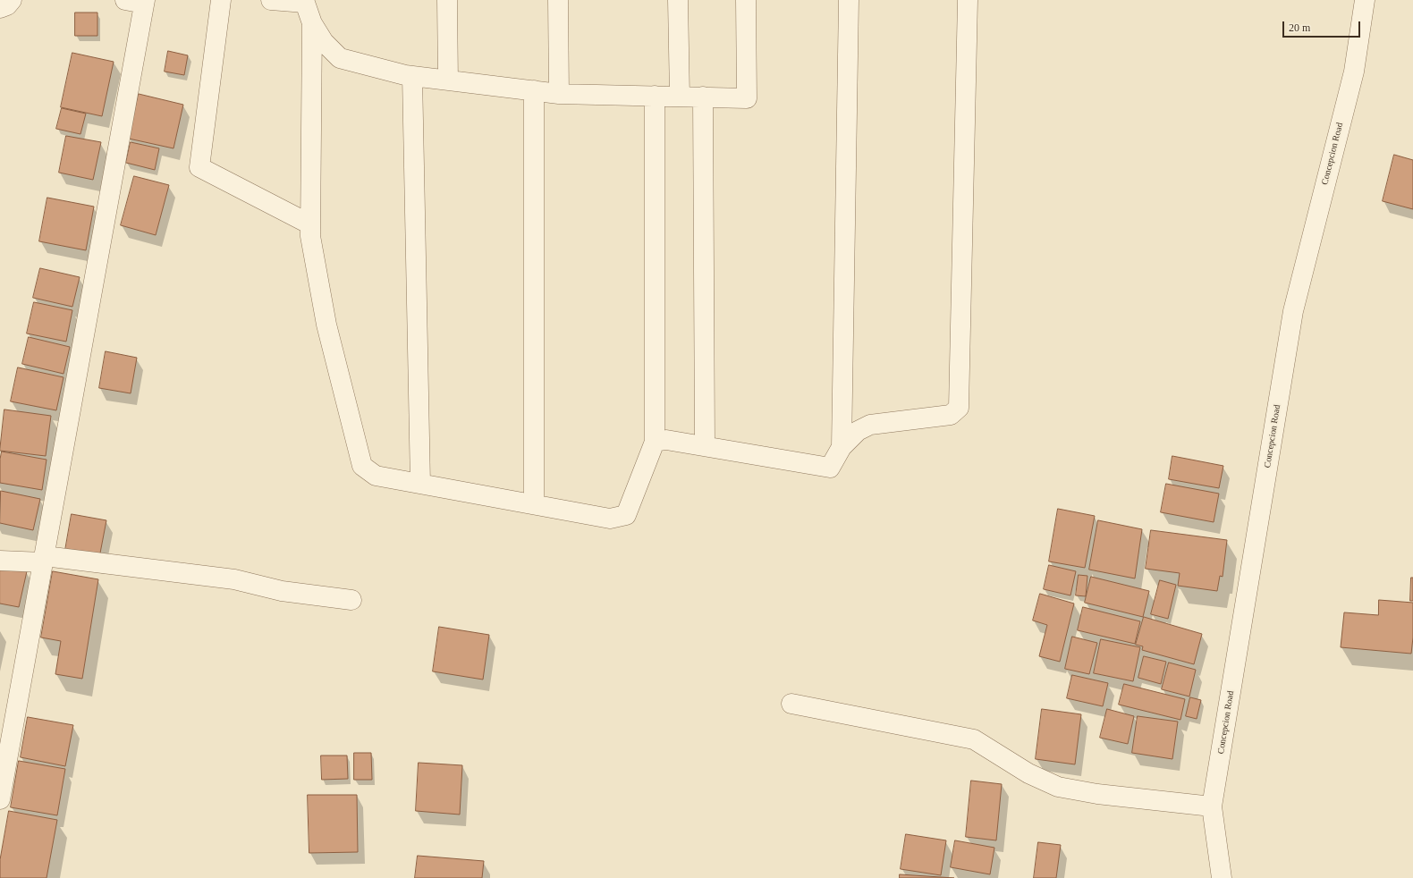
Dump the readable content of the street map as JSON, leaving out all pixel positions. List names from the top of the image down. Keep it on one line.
{"streets":{"street":["Concepcion Road"]},"scale_bar":"20 m"}
